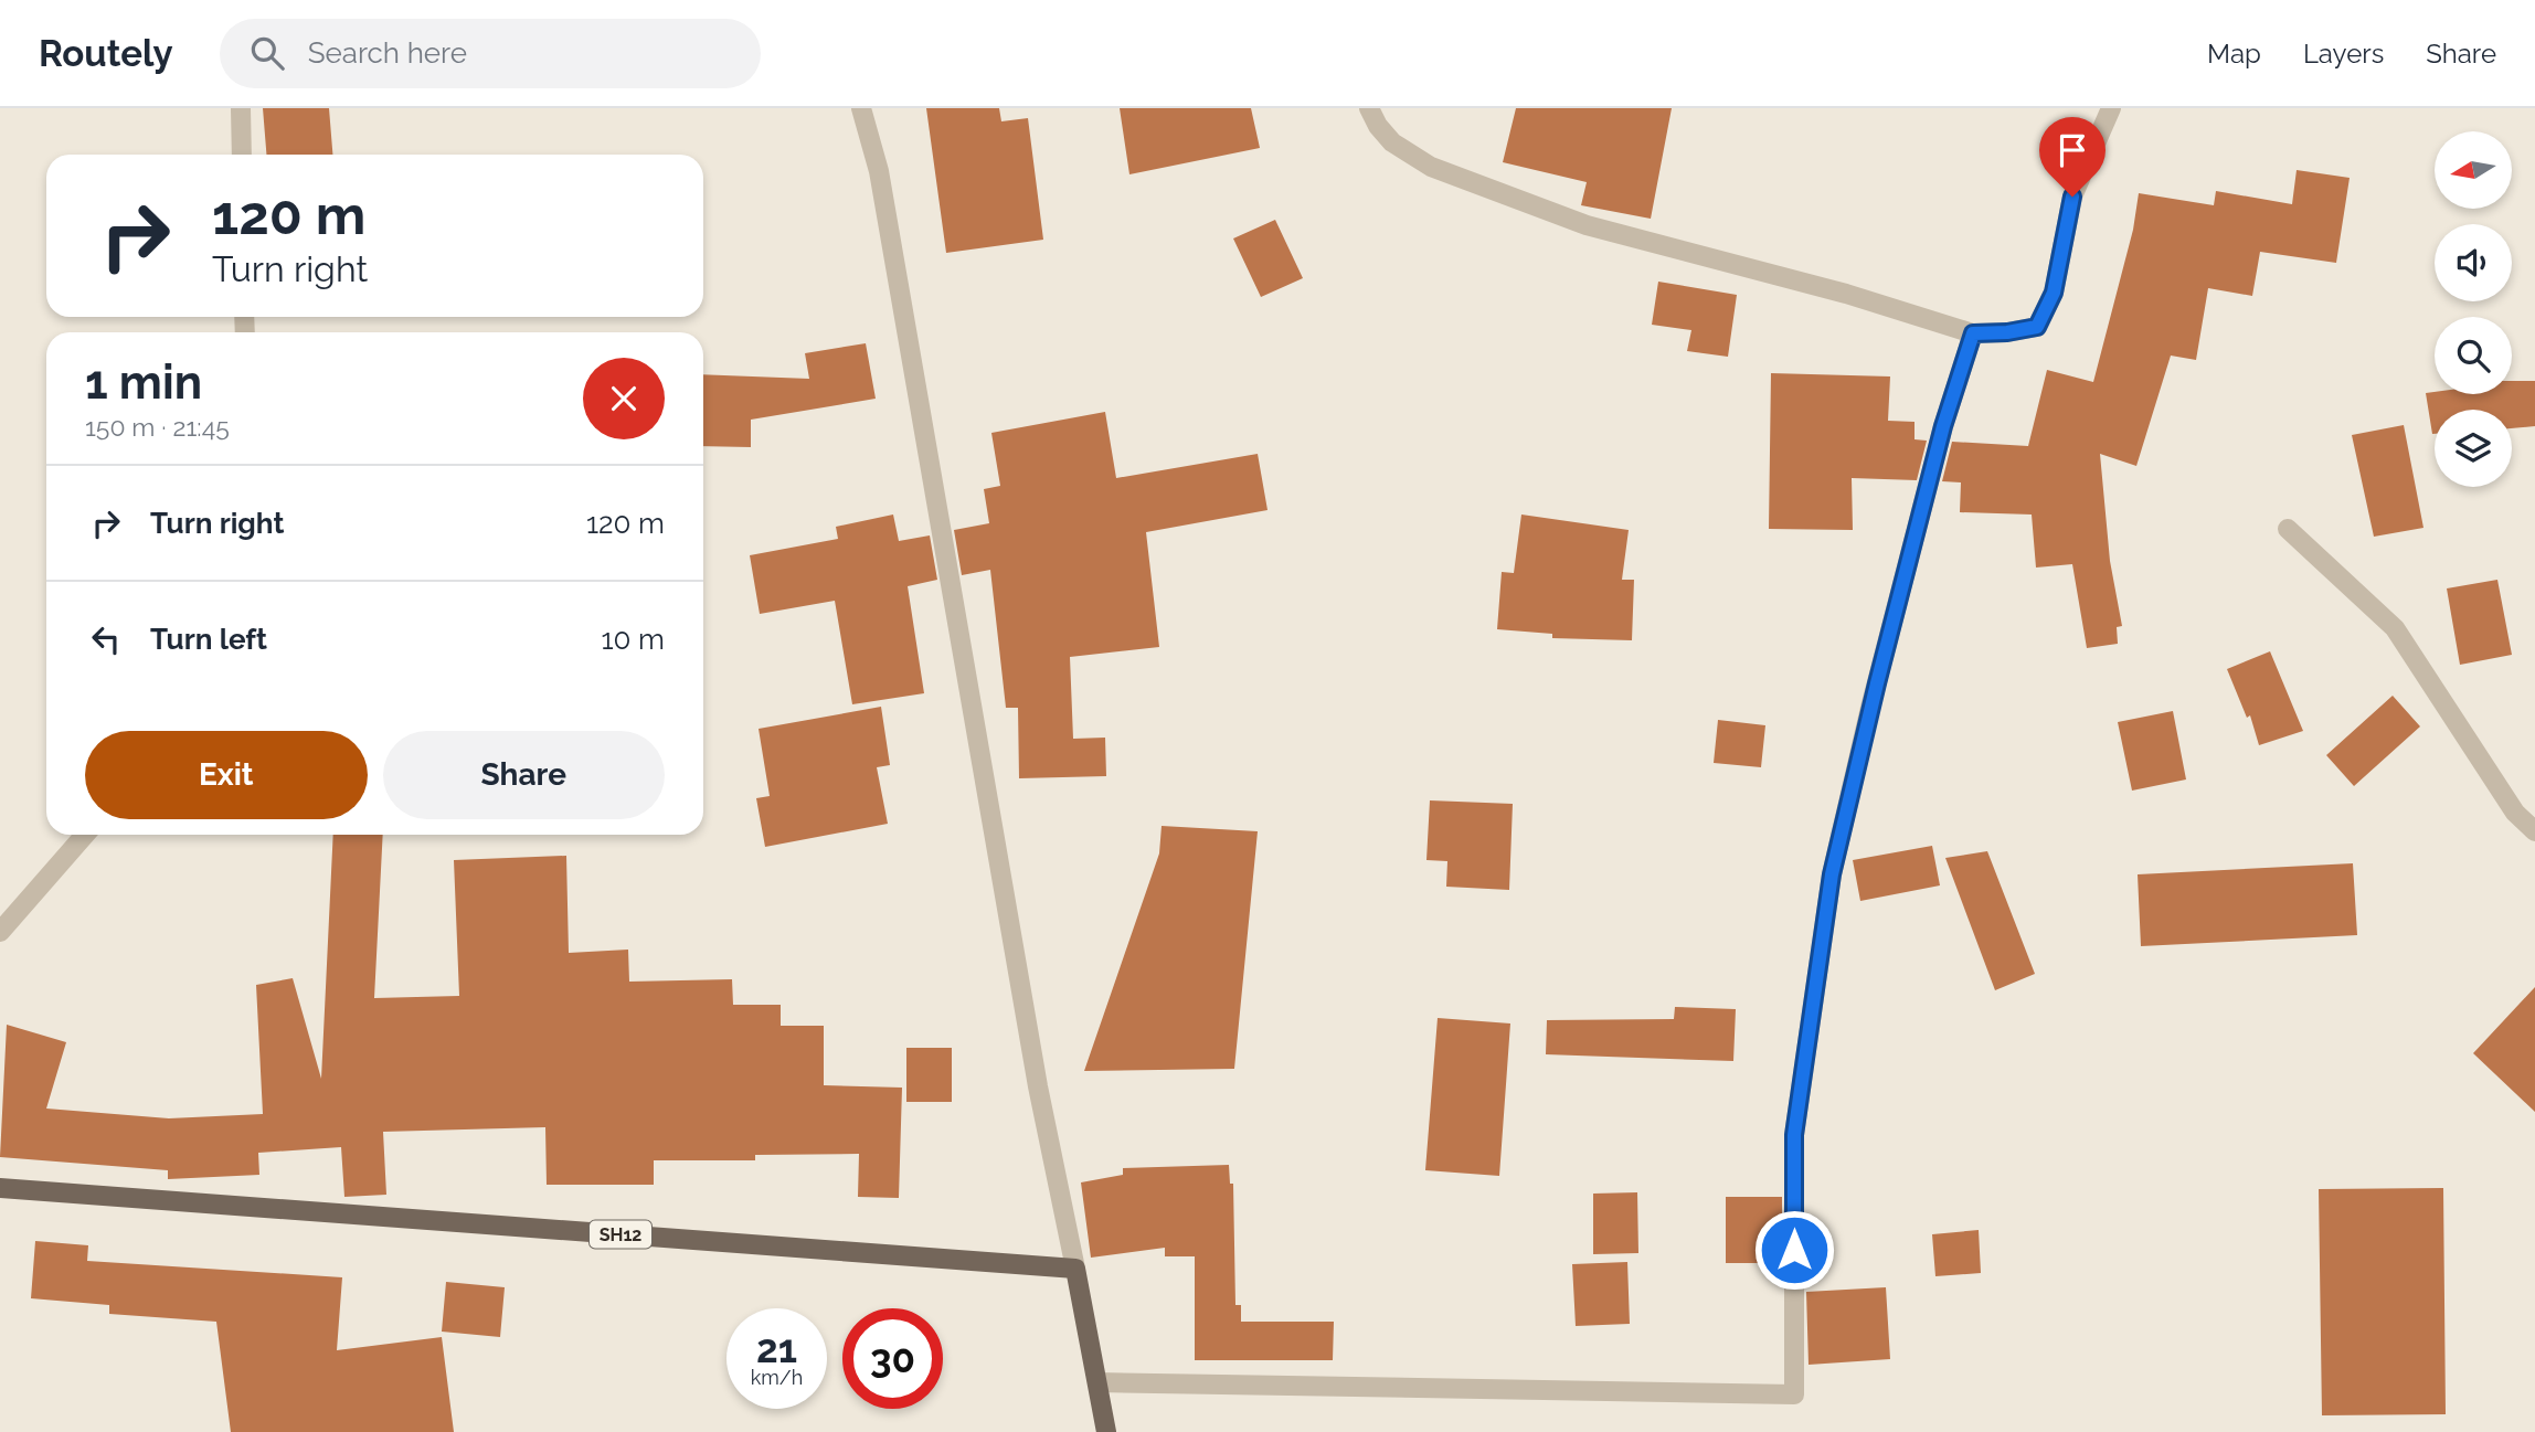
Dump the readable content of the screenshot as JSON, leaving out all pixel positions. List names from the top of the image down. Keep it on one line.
{"streets":{"main road":["SH12"]},"north":"left","page":{"header":"Routely","search":"Search here","nav":["Map","Layers","Share"],"turn":["120 m","Turn right"],"heading":["1 min","150 m · 21:45"],"list":[{"name":"Turn right","value":"120 m"},{"name":"Turn left","value":"10 m"}],"buttons":["Exit","Share"],"speed":"21 km/h","limit":"30"}}
